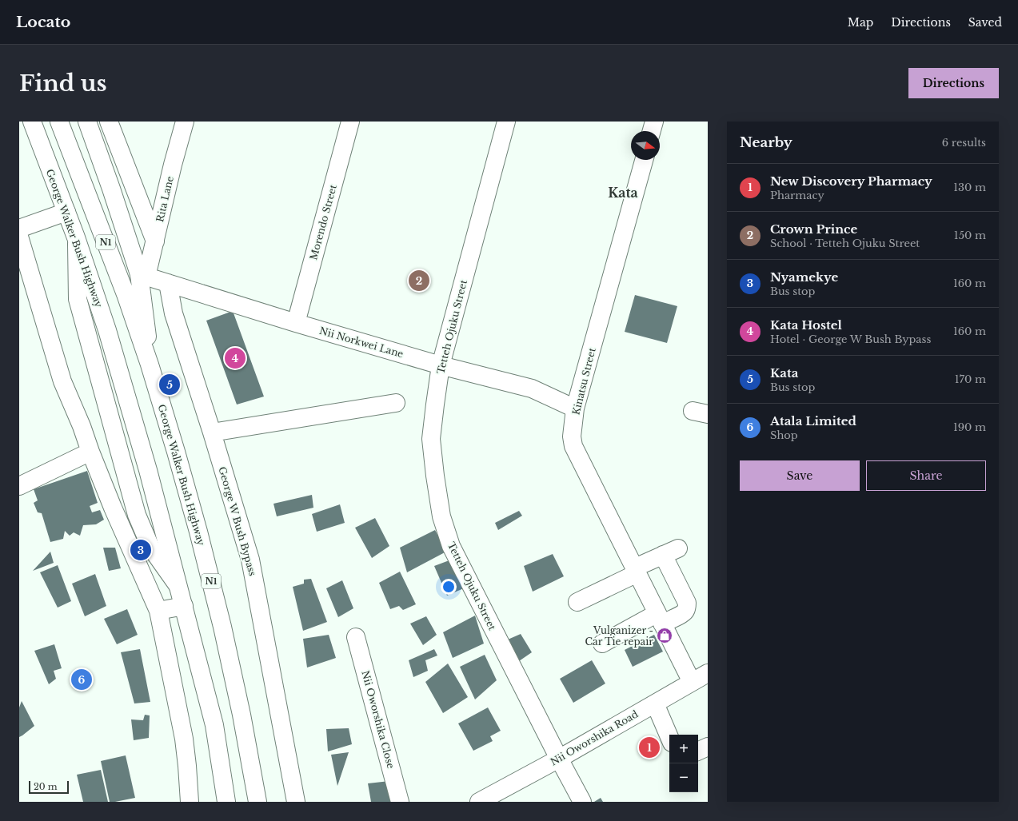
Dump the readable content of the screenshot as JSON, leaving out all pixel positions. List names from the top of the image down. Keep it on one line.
{"streets":{"main road":["Rita Lane","Morendo Street","George Walker Bush Highway","N1","Tetteh Ojuku Street","Nii Norkwei Lane","Kinatsu Street","George W Bush Bypass","Nii Oworshika Close","Nii Oworshika Road"]},"crossings":[["Rita Lane","Nii Norkwei Lane"],["Morendo Street","Nii Norkwei Lane"],["Tetteh Ojuku Street","Nii Norkwei Lane"],["Tetteh Ojuku Street","Nii Oworshika Road"],["Nii Norkwei Lane","Kinatsu Street"],["Nii Norkwei Lane","George W Bush Bypass"],["Kinatsu Street","Nii Oworshika Road"]],"districts":["Kata"],"places":{"shop":["Vulganizer - Car Tie repair"]},"scale_bar":"20 m","north":"right","page":{"header":"Locato","nav":["Map","Directions","Saved"],"buttons":["Directions",["Save","Share"]],"title":"Find us","heading":["Nearby","6 results"],"list":[{"mark":"1","name":"New Discovery Pharmacy","note":"Pharmacy","value":"130 m"},{"mark":"2","name":"Crown Prince","note":"School · Tetteh Ojuku Street","value":"150 m"},{"mark":"3","name":"Nyamekye","note":"Bus stop","value":"160 m"},{"mark":"4","name":"Kata Hostel","note":"Hotel · George W Bush Bypass","value":"160 m"},{"mark":"5","name":"Kata","note":"Bus stop","value":"170 m"},{"mark":"6","name":"Atala Limited","note":"Shop","value":"190 m"}],"pins":["2","4","5","3","6","1"],"map_buttons":["+","−"],"scale":"20 m"}}
